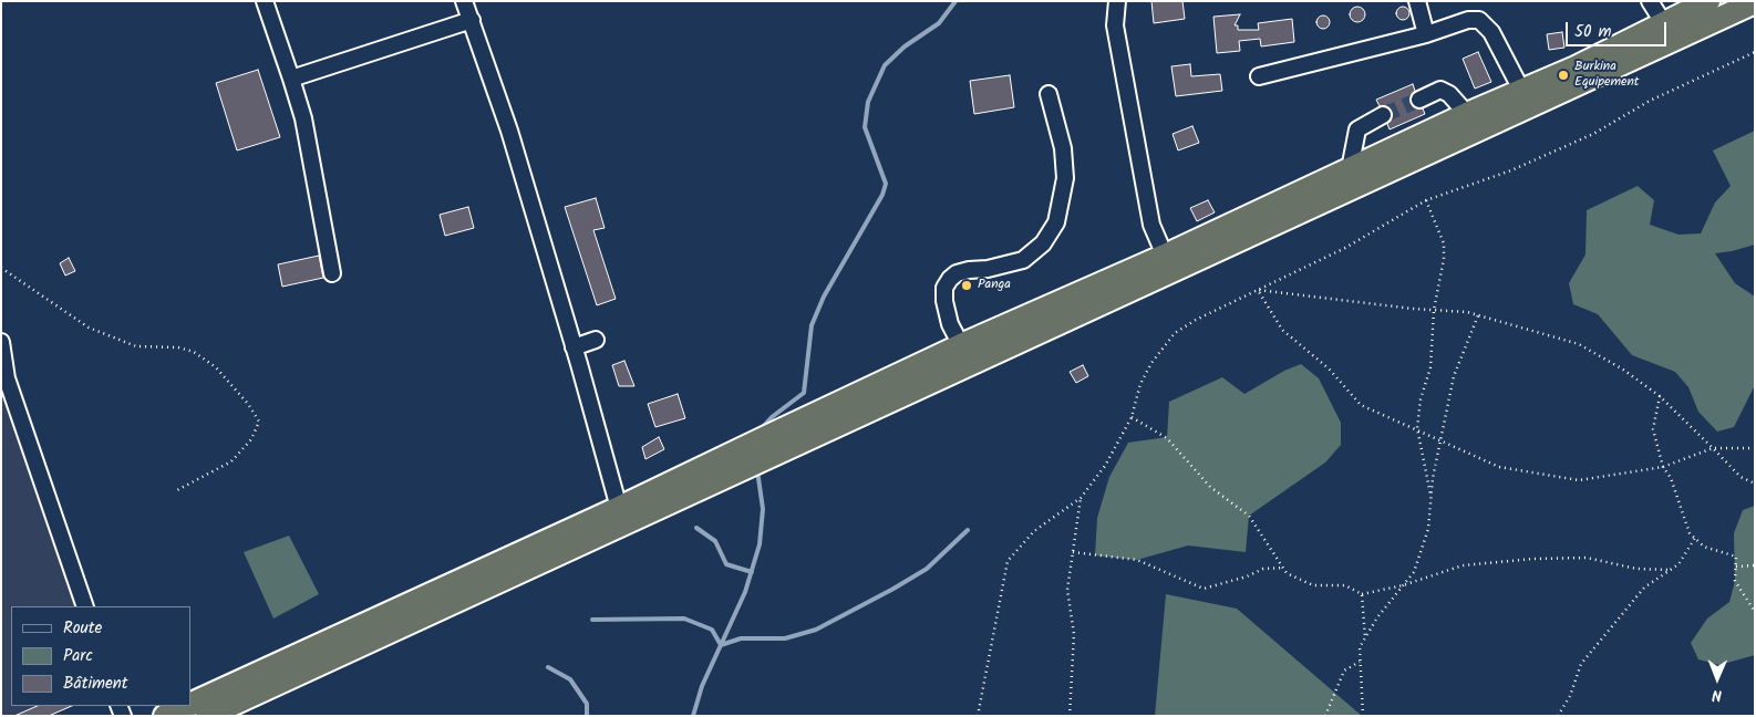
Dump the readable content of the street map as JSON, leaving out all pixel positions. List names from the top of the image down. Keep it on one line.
{"places":["Burkina Equipement","Panga"],"legend":["Route","Parc","Bâtiment"],"scale_bar":"50 m","north":"bottom"}
